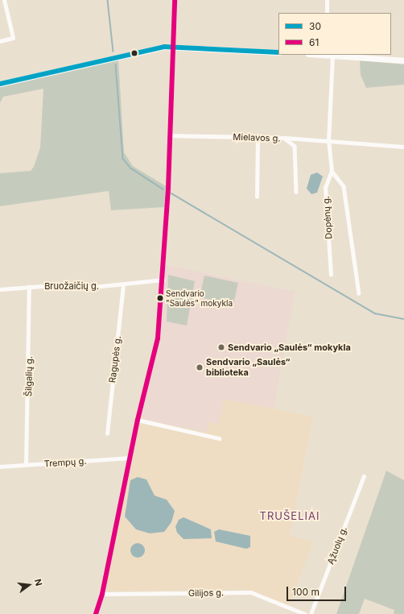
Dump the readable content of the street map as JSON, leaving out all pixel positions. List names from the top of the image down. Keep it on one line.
{"streets":{"street":["Mielavos g.","Dopėnų g.","Bruožaičių g.","Ragupės g.","Šilgalių g.","Trempų g.","Ąžuolų g.","Gilijos g."]},"crossings":[["Bruožaičių g.","Ragupės g."],["Bruožaičių g.","Šilgalių g."],["Šilgalių g.","Trempų g."]],"districts":["TRUŠELIAI"],"places":["Sendvario \"Saulės\" mokykla","Sendvario „Saulės“ mokykla","Sendvario „Saulės“ biblioteka"],"lines":["transit line 61","transit line 30"],"legend":["30","61"],"scale_bar":"100 m","north":"right"}
